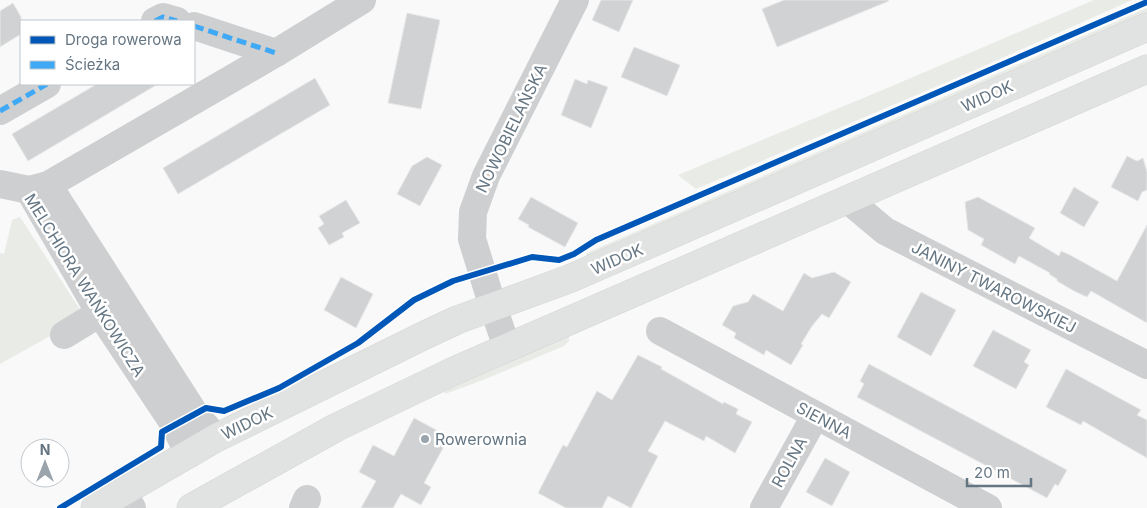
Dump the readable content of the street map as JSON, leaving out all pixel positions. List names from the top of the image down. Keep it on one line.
{"streets":{"main road":["WIDOK"],"street":["NOWOBIELAŃSKA","MELCHIORA WAŃKOWICZA","JANINY TWAROWSKIEJ","SIENNA","ROLNA"]},"crossings":[["WIDOK","NOWOBIELAŃSKA"],["WIDOK","MELCHIORA WAŃKOWICZA"],["SIENNA","ROLNA"]],"places":["Rowerownia"],"legend":["Droga rowerowa","Ścieżka"],"scale_bar":"20 m","north":"top"}
